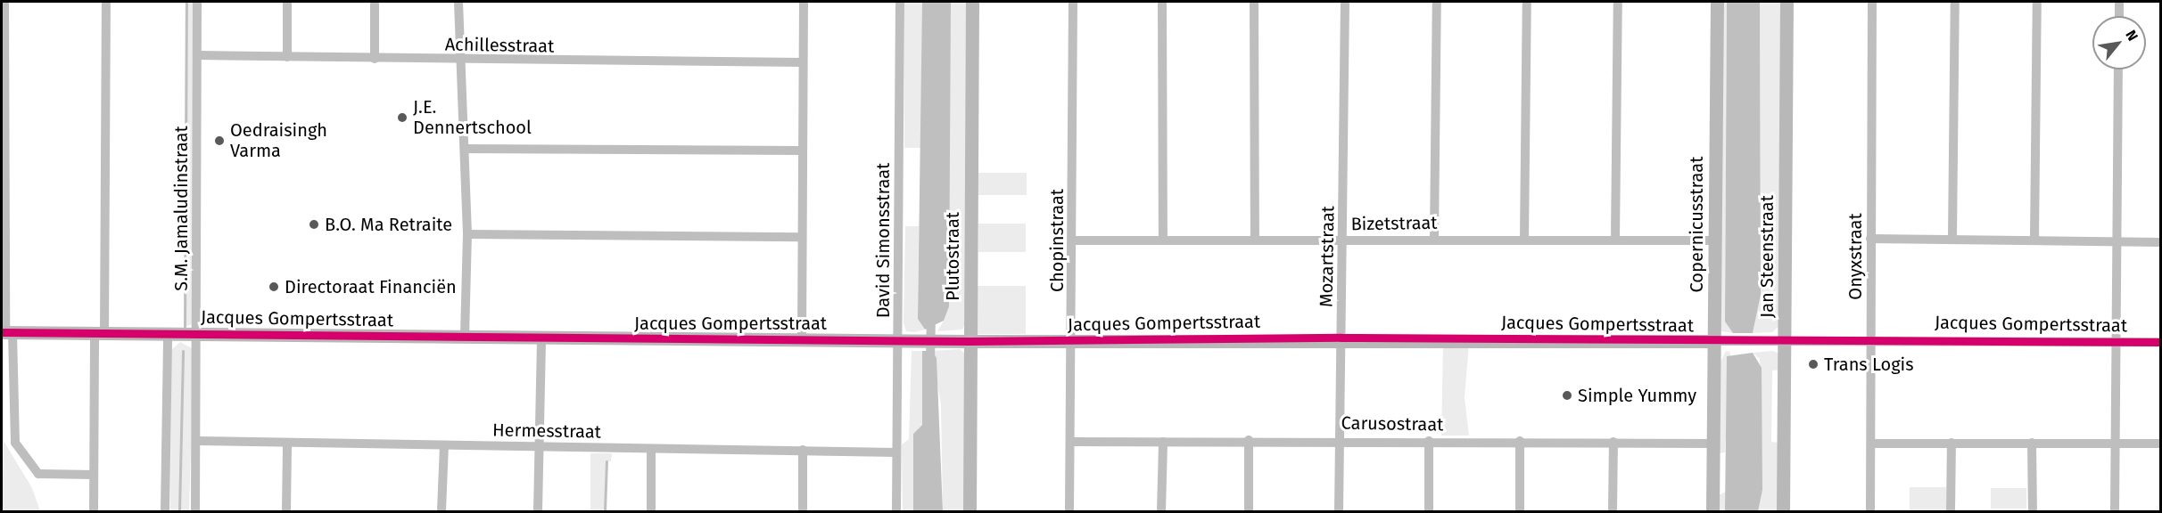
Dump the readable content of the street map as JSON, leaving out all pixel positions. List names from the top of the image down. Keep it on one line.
{"streets":{"street":["Achillesstraat","S.M. Jamaludinstraat","Bizetstraat","Copernicusstraat","David Simonsstraat","Chopinstraat","Plutostraat","Mozartstraat","Jan Steenstraat","Onyxstraat","Jacques Gompertsstraat","Carusostraat","Hermesstraat"]},"crossings":[["Achillesstraat","S.M. Jamaludinstraat"],["S.M. Jamaludinstraat","Jacques Gompertsstraat"],["S.M. Jamaludinstraat","Hermesstraat"],["Bizetstraat","Copernicusstraat"],["Bizetstraat","Chopinstraat"],["Bizetstraat","Mozartstraat"],["Copernicusstraat","Jacques Gompertsstraat"],["Copernicusstraat","Carusostraat"],["David Simonsstraat","Jacques Gompertsstraat"],["David Simonsstraat","Hermesstraat"],["Chopinstraat","Jacques Gompertsstraat"],["Chopinstraat","Carusostraat"],["Plutostraat","Jacques Gompertsstraat"],["Mozartstraat","Jacques Gompertsstraat"],["Mozartstraat","Carusostraat"],["Jan Steenstraat","Jacques Gompertsstraat"],["Onyxstraat","Jacques Gompertsstraat"]],"places":["J.E. Dennertschool","Oedraisingh Varma","B.O. Ma Retraite","Directoraat Financiën","Trans Logis","Simple Yummy"],"north":"top right"}
